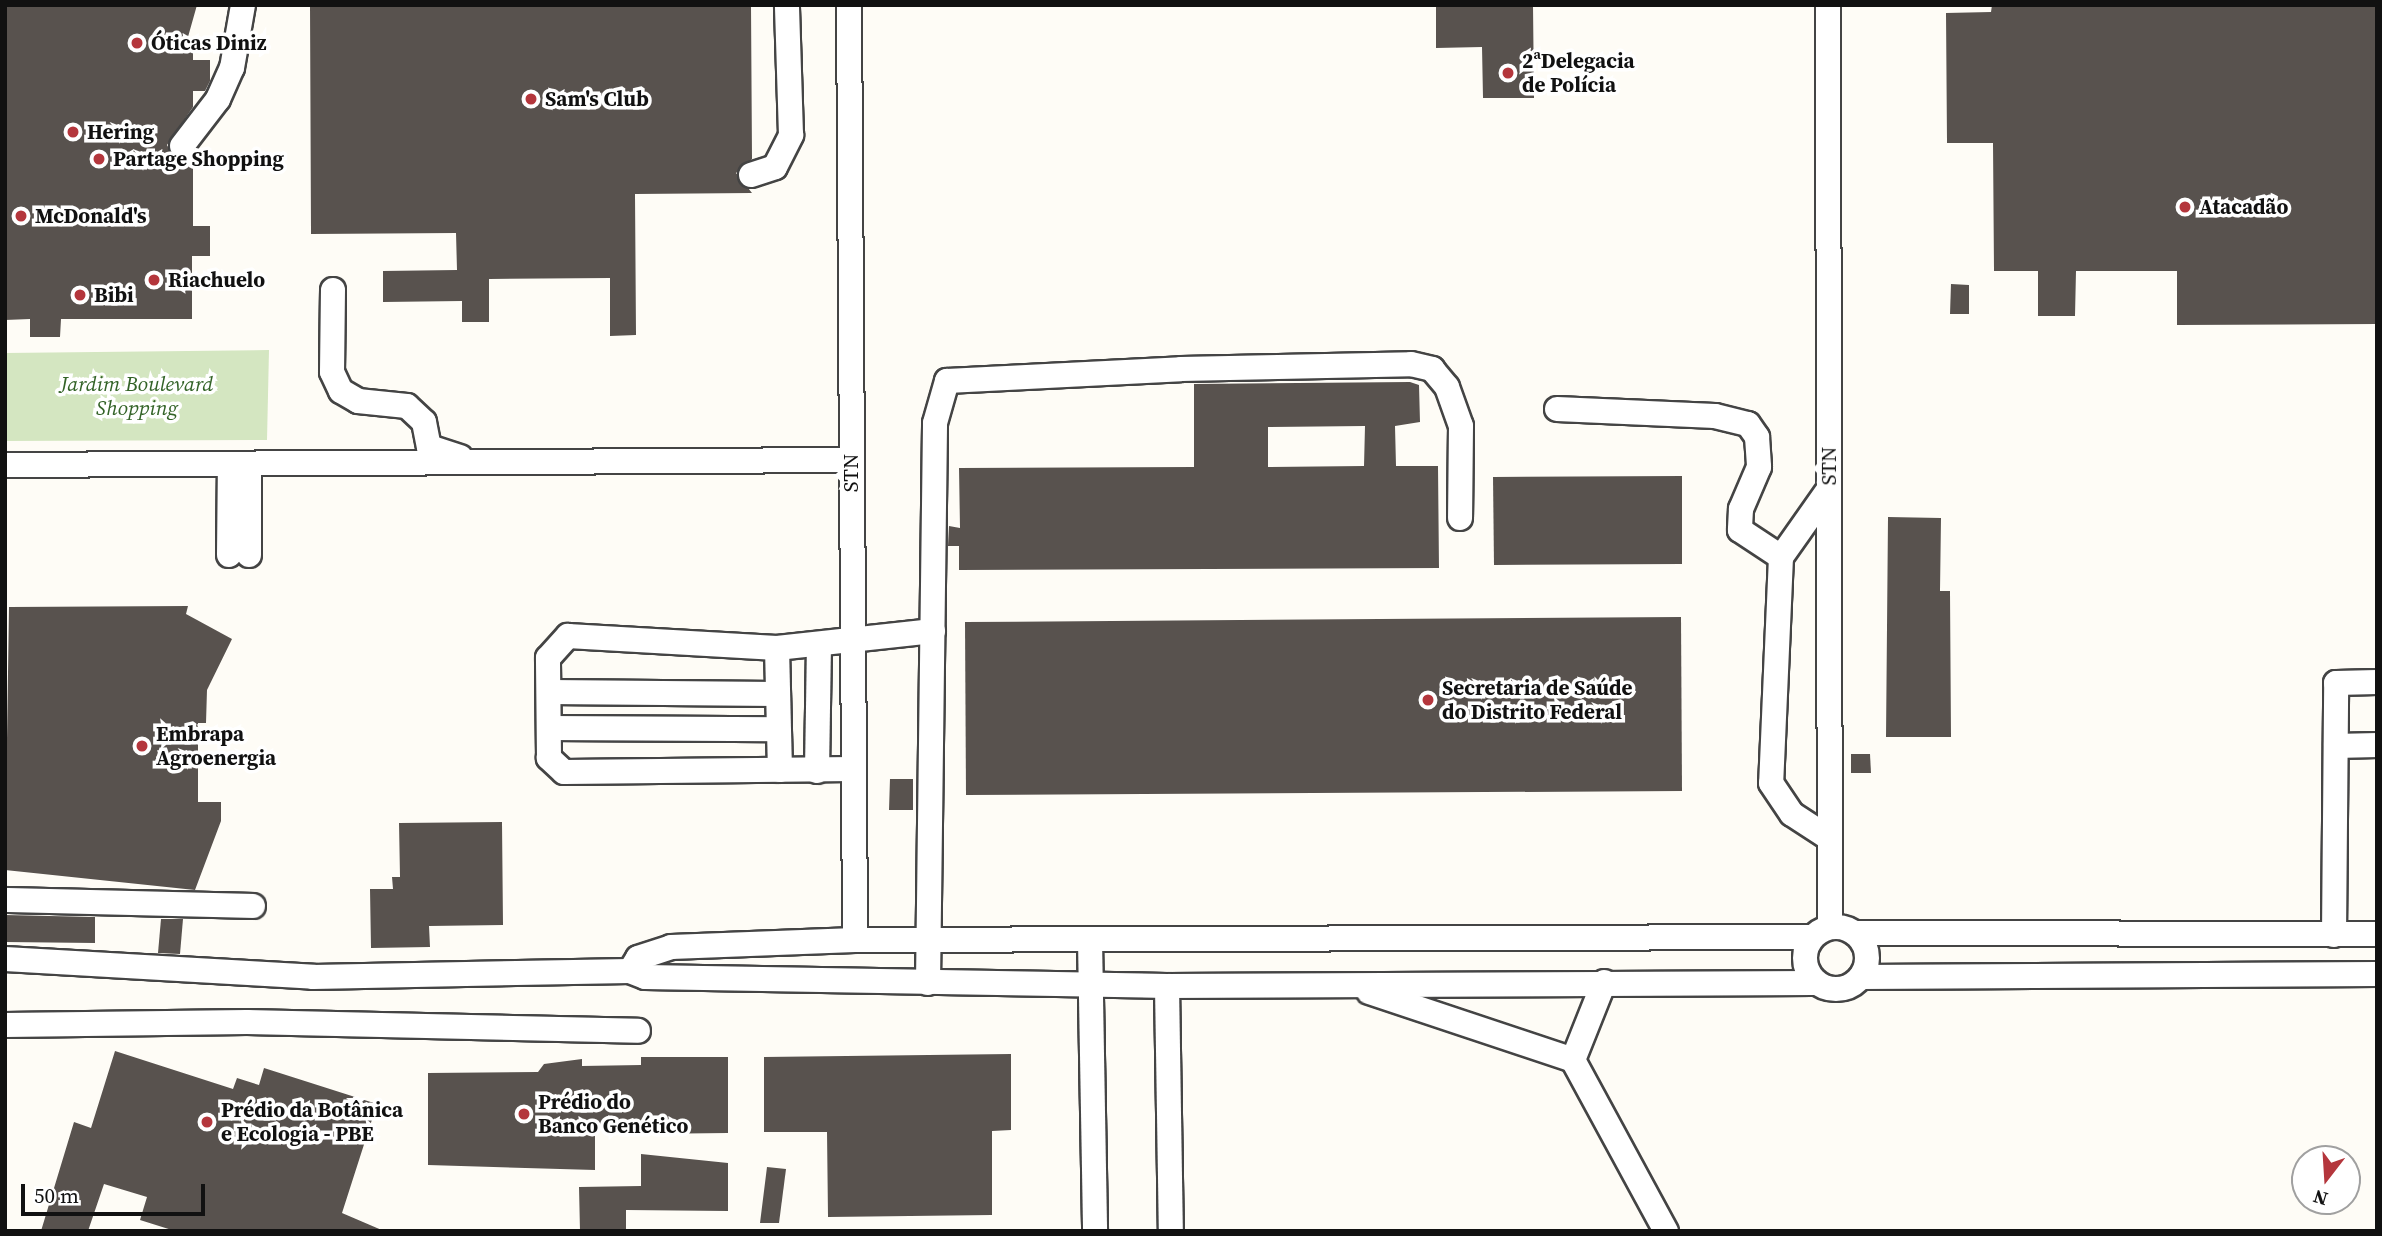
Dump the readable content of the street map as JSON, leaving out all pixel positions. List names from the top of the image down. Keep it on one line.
{"streets":{"street":["STN"]},"parks":["Jardim Boulevard Shopping"],"places":["Óticas Diniz","2ªDelegacia de Polícia","Sam's Club","Hering","Partage Shopping","Atacadão","McDonald's","Riachuelo","Bibi","Secretaria de Saúde do Distrito Federal","Embrapa Agroenergia","Prédio do Banco Genético","Prédio da Botânica e Ecologia - PBE"],"scale_bar":"50 m","north":"bottom"}
